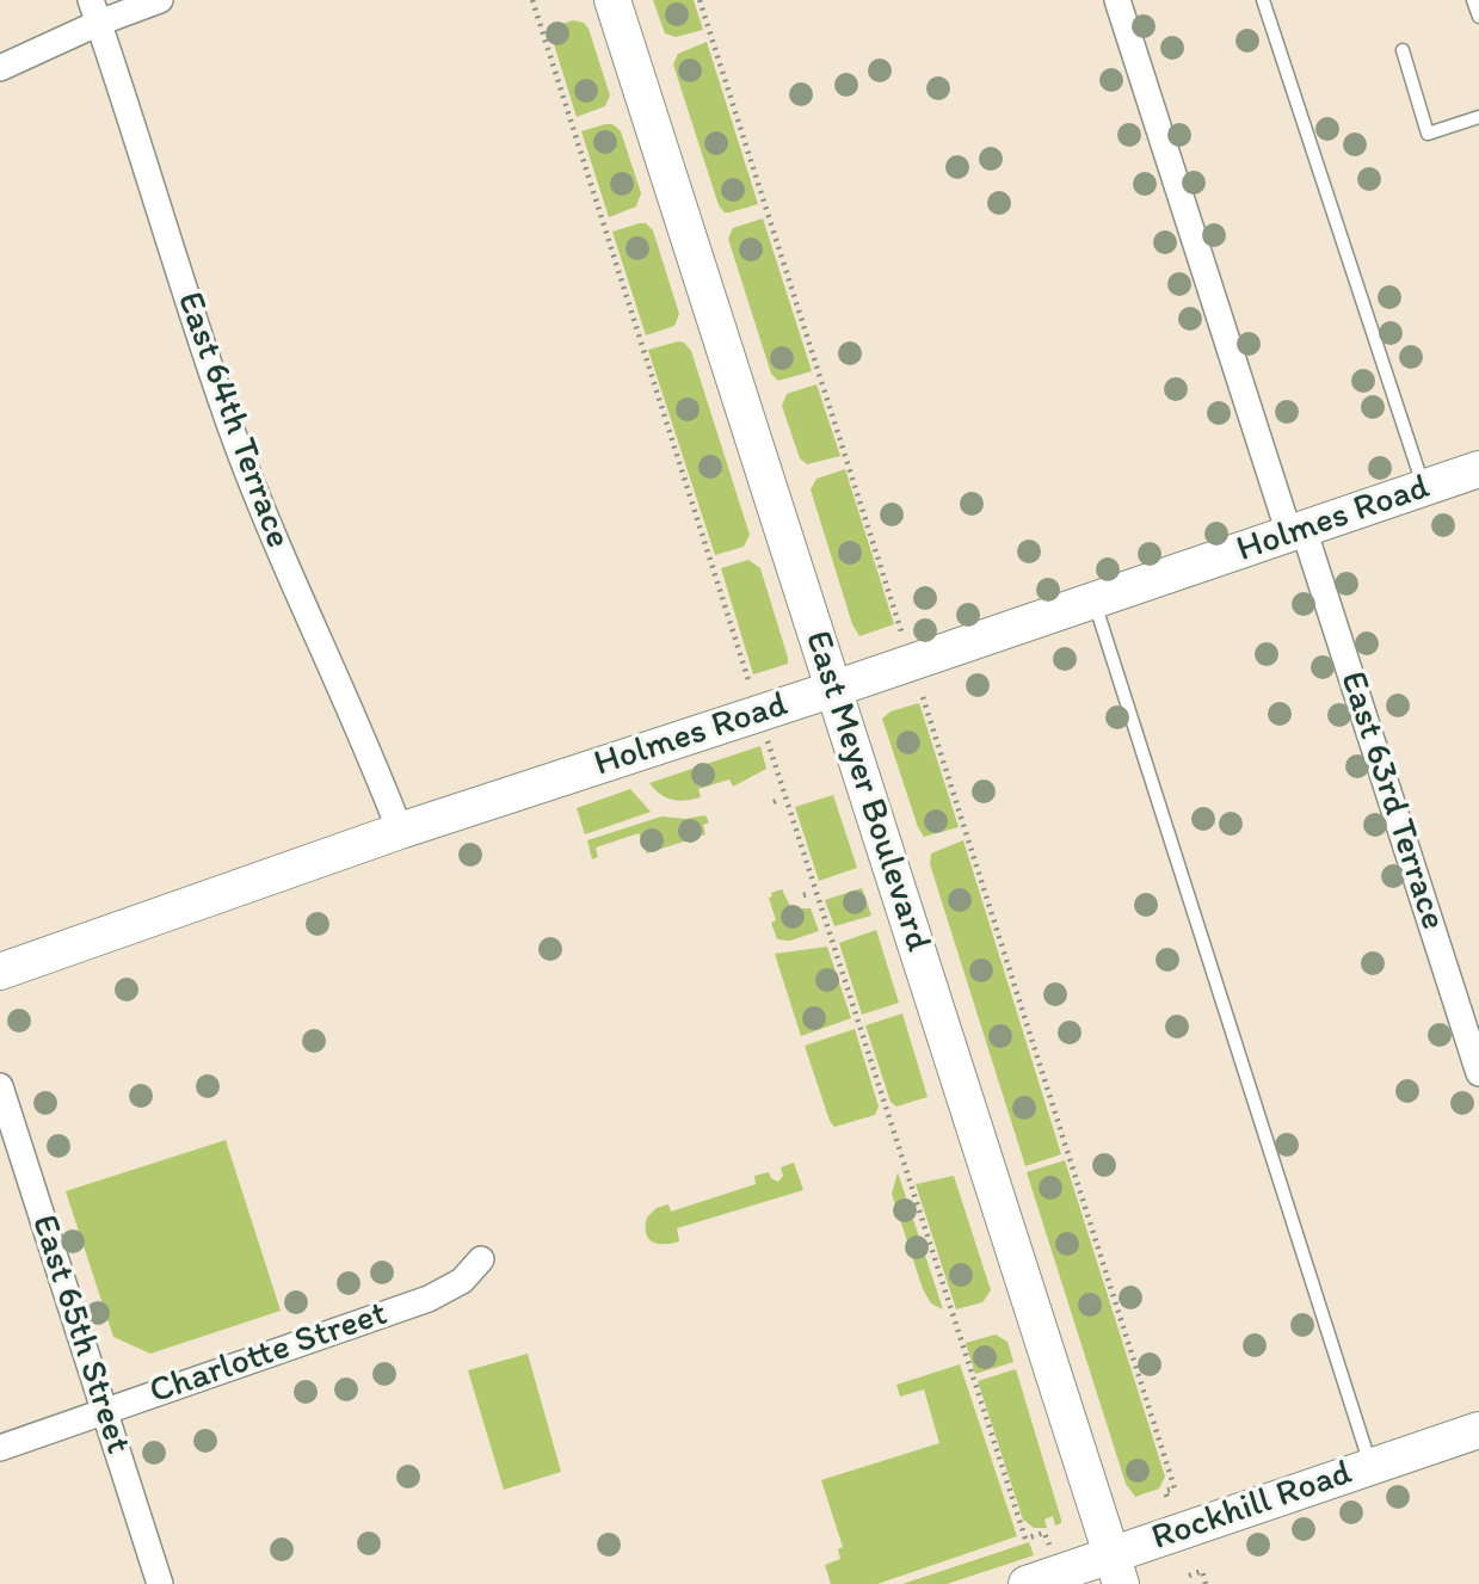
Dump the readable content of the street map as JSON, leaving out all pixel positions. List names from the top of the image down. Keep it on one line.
{"streets":{"main road":["Holmes Road","East Meyer Boulevard","Rockhill Road"],"street":["East 64th Terrace","East 63rd Terrace","East 65th Street","Charlotte Street"]},"crossings":[["East 64th Terrace","Holmes Road"],["Holmes Road","East Meyer Boulevard"],["Holmes Road","East 63rd Terrace"],["East Meyer Boulevard","Rockhill Road"],["East 65th Street","Charlotte Street"]]}
